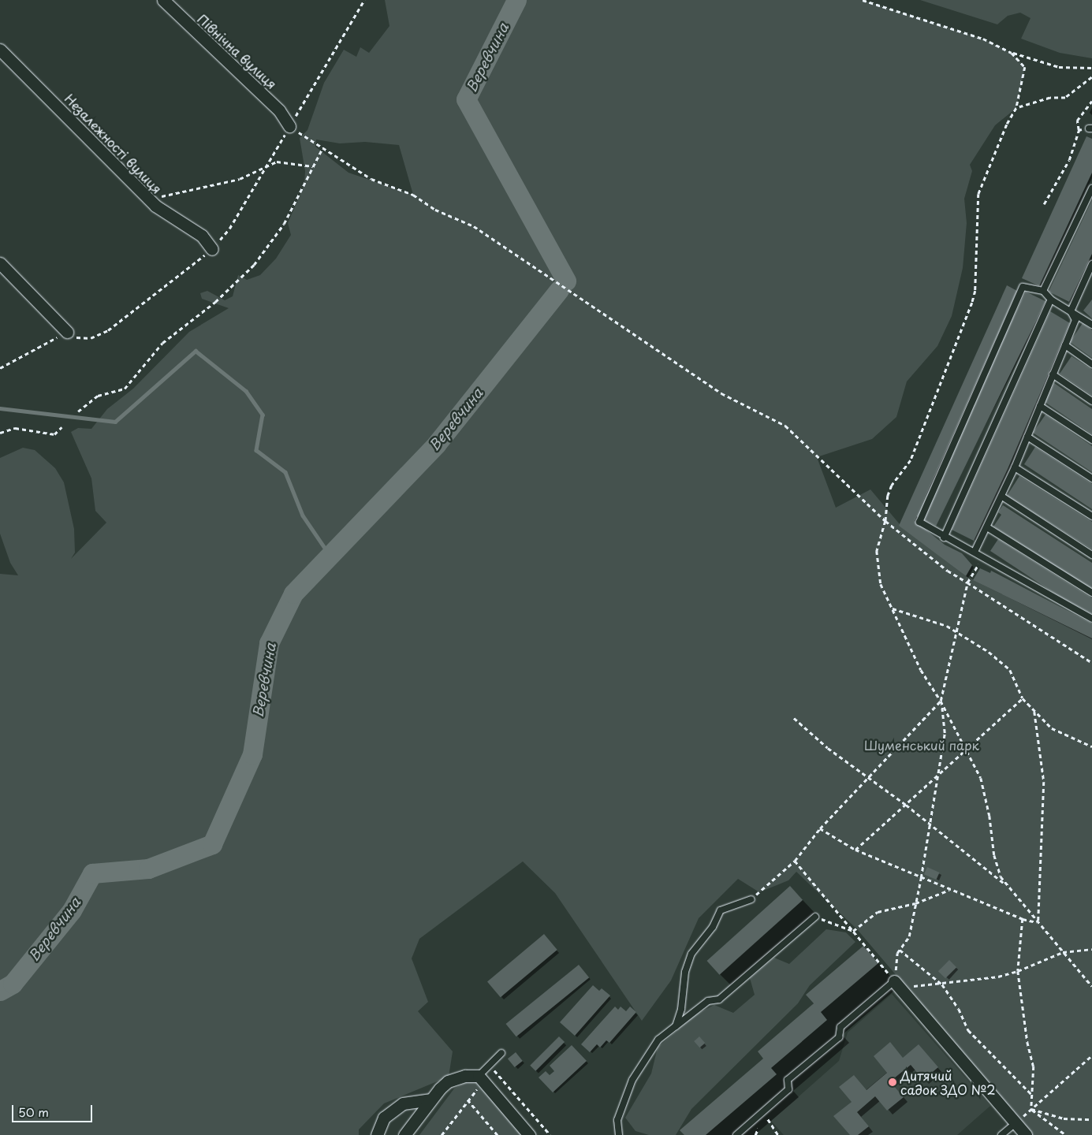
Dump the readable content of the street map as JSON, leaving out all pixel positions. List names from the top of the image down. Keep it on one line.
{"streets":{"street":["Північна вулиця","Незалежності вулиця"]},"water":["Веревчина"],"parks":["Шуменський парк"],"places":["Дитячий садок ЗДО №2"],"scale_bar":"50 m"}
